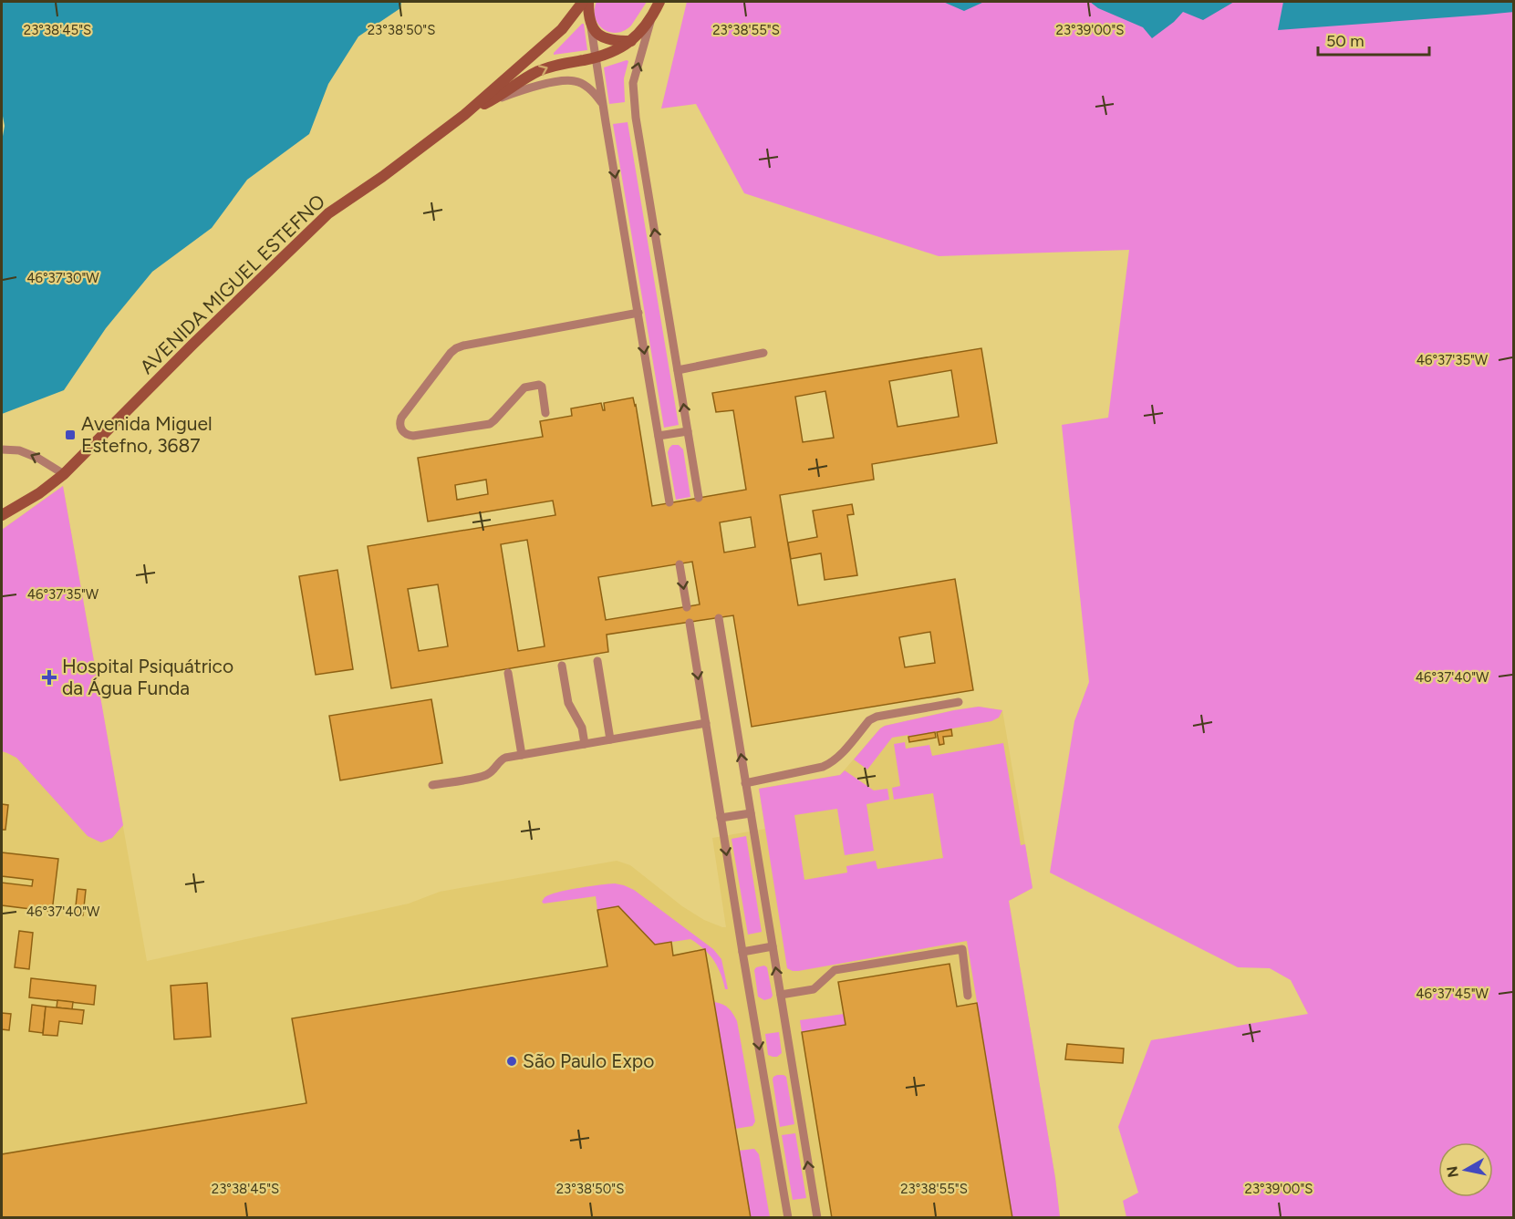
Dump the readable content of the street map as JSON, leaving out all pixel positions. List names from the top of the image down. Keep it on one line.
{"streets":{"main road":["AVENIDA MIGUEL ESTEFNO"]},"places":{"transit":["Avenida Miguel Estefno, 3687"],"health":["Hospital Psiquátrico da Água Funda"],"other":["São Paulo Expo"]},"scale_bar":"50 m","north":"left","coordinates":["23°38'45\"S","23°38'50\"S","23°38'55\"S","23°39'00\"S","46°37'30\"W","46°37'35\"W","46°37'40\"W","46°37'45\"W"]}
